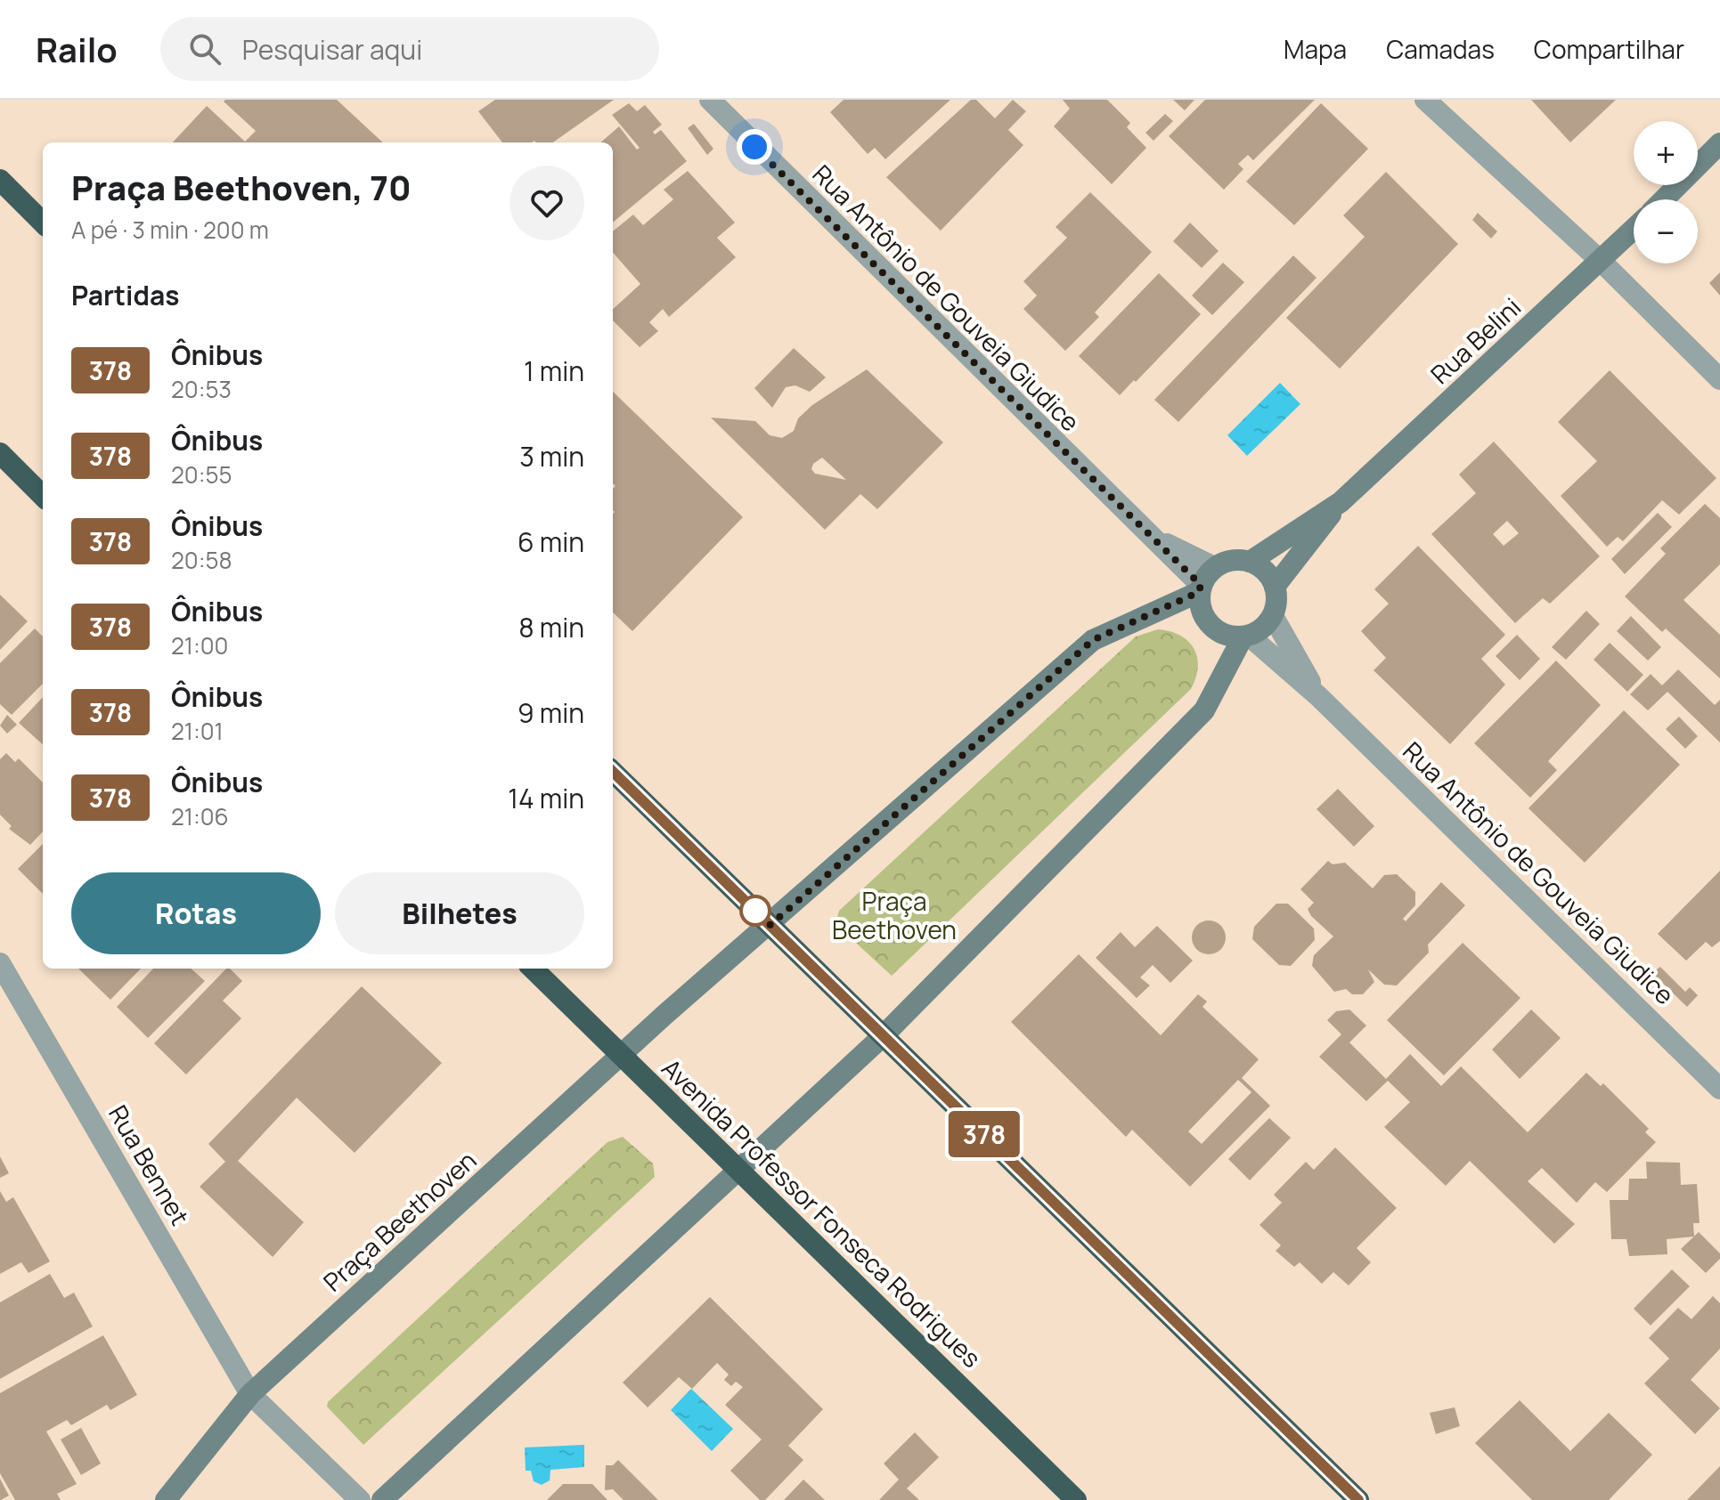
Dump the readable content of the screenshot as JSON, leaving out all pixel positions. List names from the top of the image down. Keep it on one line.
{"streets":{"highway":["Avenida Professor Fonseca Rodrigues"],"street":["Rua Antônio de Gouveia Giudice","Rua Belini","Rua Bennet","Praça Beethoven"]},"crossings":[["Rua Antônio de Gouveia Giudice","Rua Belini"],["Rua Antônio de Gouveia Giudice","Praça Beethoven"],["Rua Belini","Praça Beethoven"],["Rua Bennet","Praça Beethoven"],["Avenida Professor Fonseca Rodrigues","Praça Beethoven"]],"parks":["Praça Beethoven"],"lines":["bus line 378"],"page":{"header":"Railo","search":"Pesquisar aqui","nav":["Mapa","Camadas","Compartilhar"],"on_map":"378","map_buttons":["+","−"],"heading":[["Praça Beethoven, 70","A pé · 3 min · 200 m"],"Partidas"],"list":[{"mark":"378","name":"Ônibus","note":"20:53","value":"1 min"},{"mark":"378","name":"Ônibus","note":"20:55","value":"3 min"},{"mark":"378","name":"Ônibus","note":"20:58","value":"6 min"},{"mark":"378","name":"Ônibus","note":"21:00","value":"8 min"},{"mark":"378","name":"Ônibus","note":"21:01","value":"9 min"},{"mark":"378","name":"Ônibus","note":"21:06","value":"14 min"}],"buttons":["Rotas","Bilhetes"]}}
